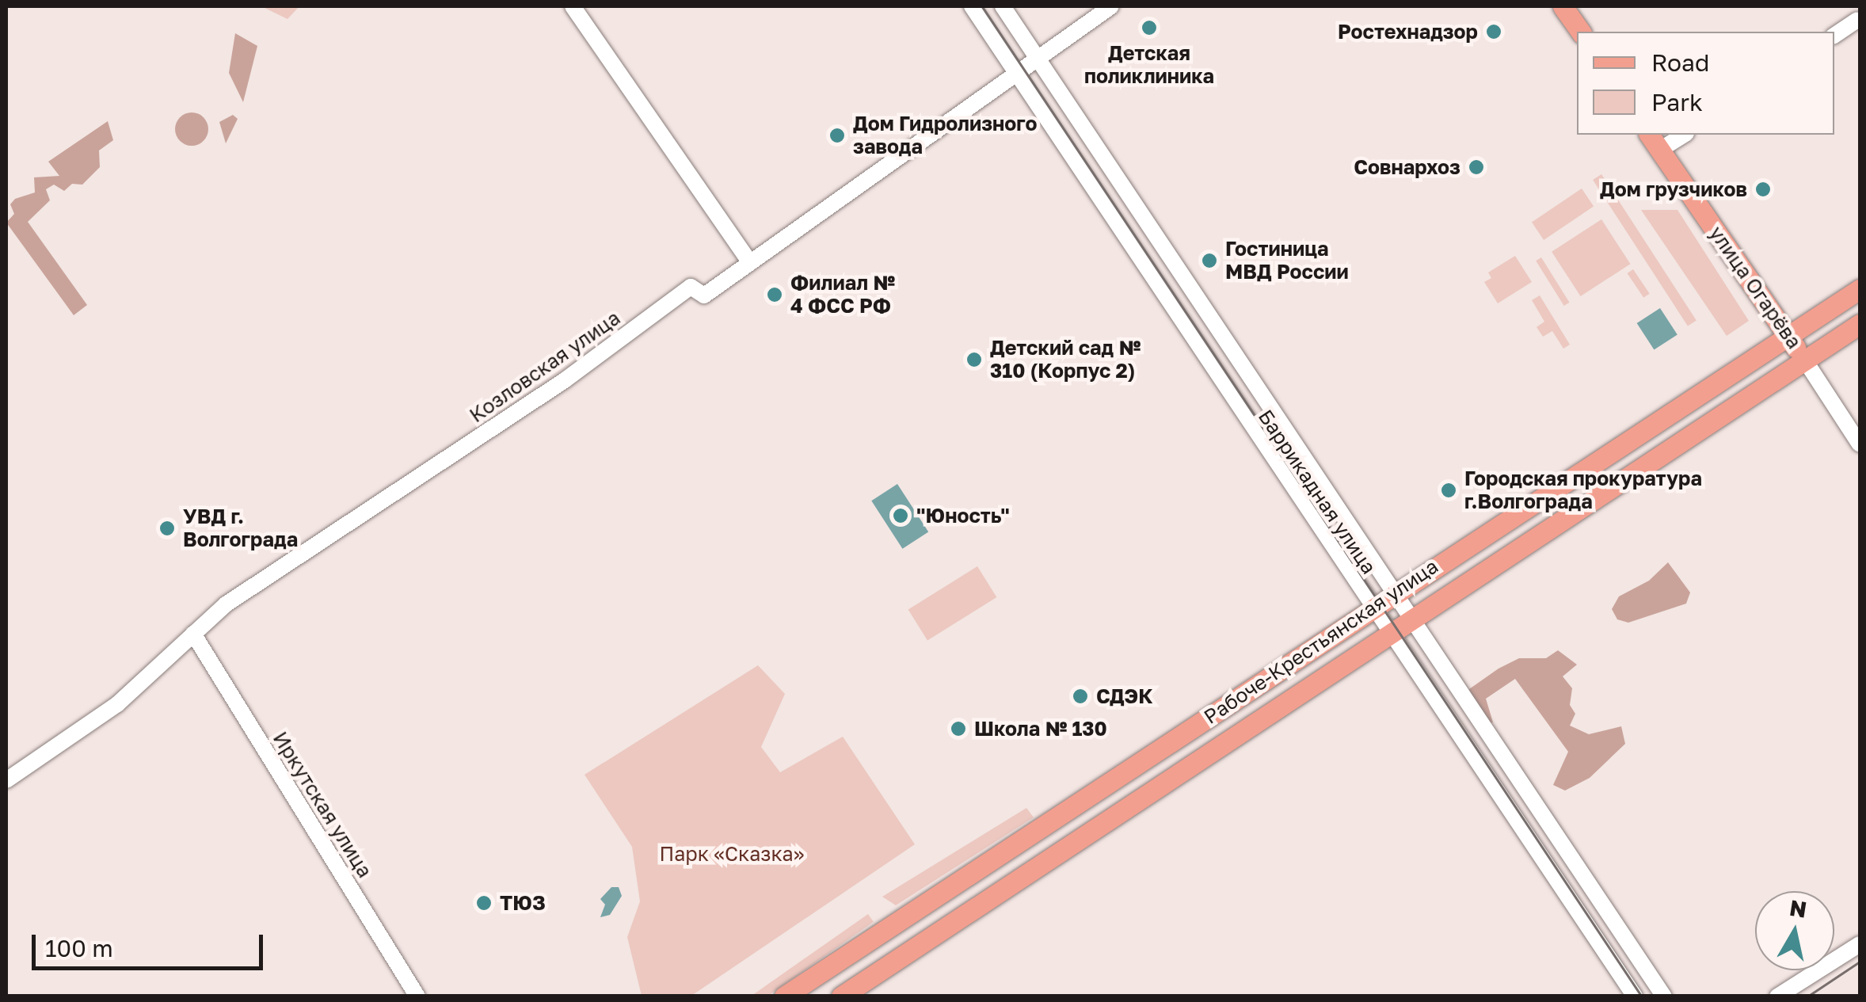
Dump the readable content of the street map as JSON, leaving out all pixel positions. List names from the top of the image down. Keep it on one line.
{"streets":{"main road":["улица Огарёва","Рабоче-Крестьянская улица"],"street":["Козловская улица","Баррикадная улица","Иркутская улица"]},"crossings":[["улица Огарёва","Рабоче-Крестьянская улица"],["Козловская улица","Баррикадная улица"],["Козловская улица","Иркутская улица"],["Баррикадная улица","Рабоче-Крестьянская улица"]],"parks":["Парк «Сказка»"],"places":["Детская поликлиника","Ростехнадзор","Дом Гидролизного завода","Совнархоз","Дом грузчиков","Гостиница МВД России","Филиал № 4 ФСС РФ","Детский сад № 310 (Корпус 2)","Городская прокуратура г.Волгограда","\"Юность\"","УВД г. Волгограда","СДЭК","Школа № 130","ТЮЗ"],"legend":["Road","Park"],"scale_bar":"100 m","north":"top"}
